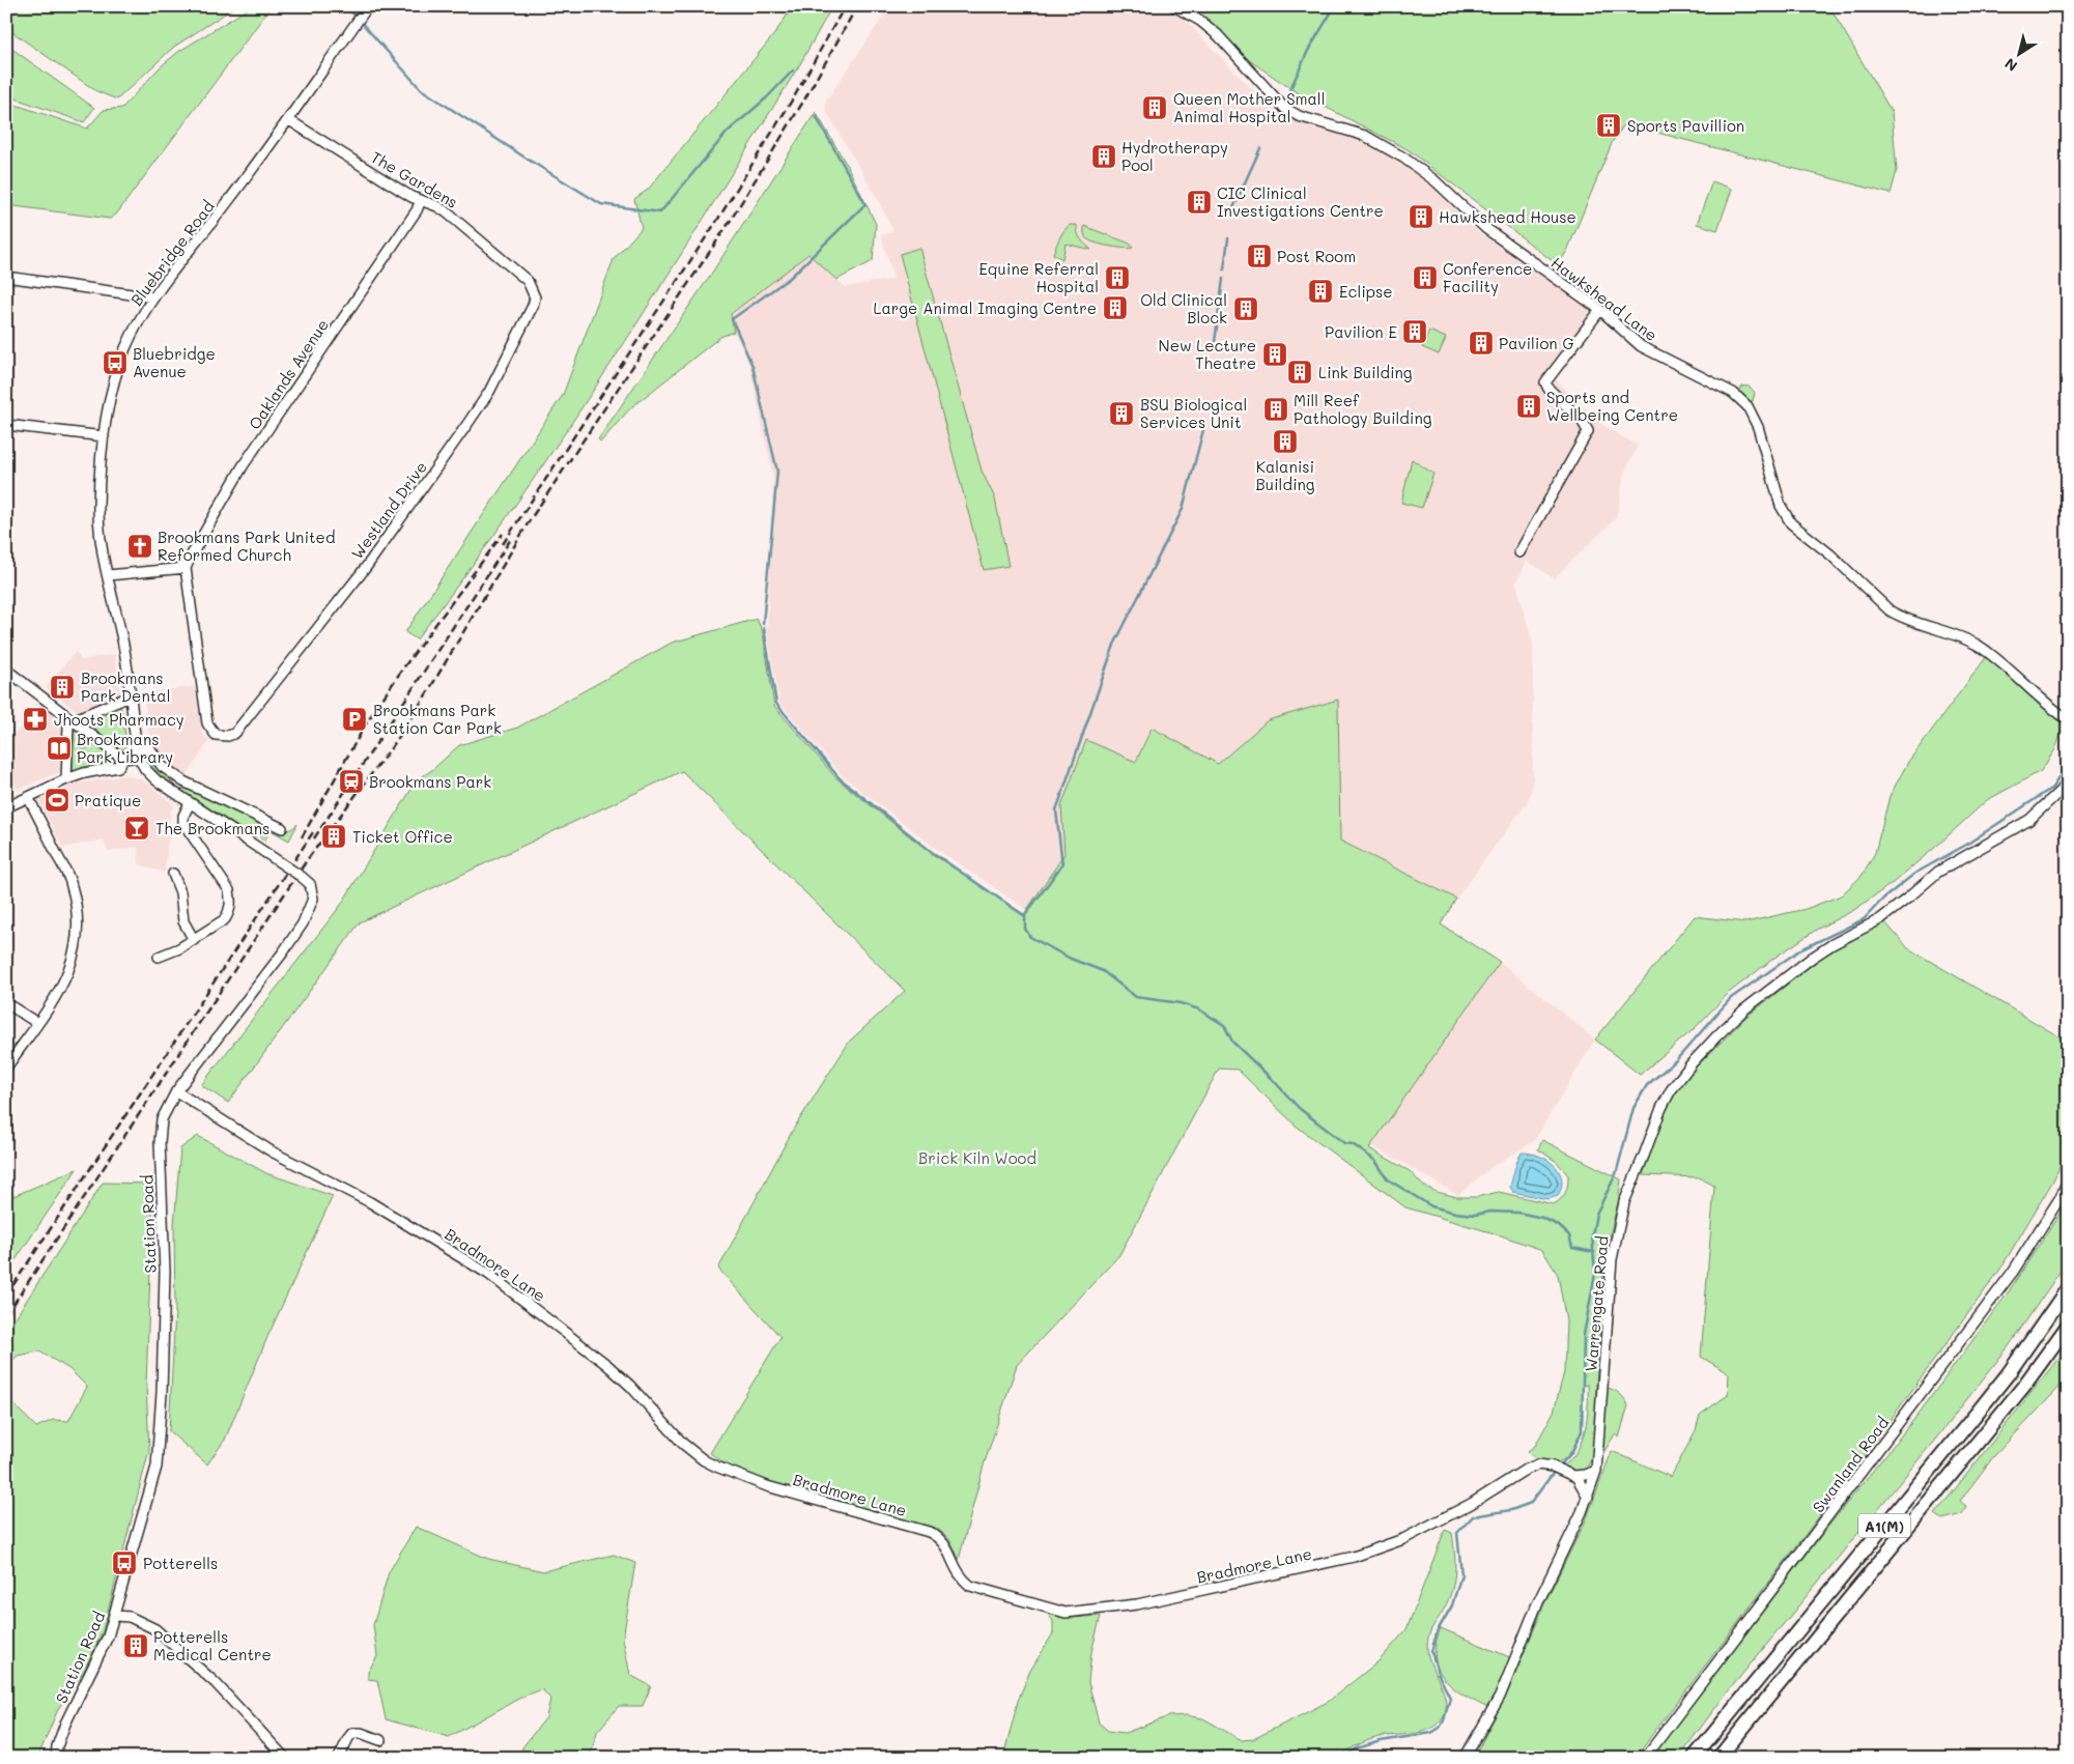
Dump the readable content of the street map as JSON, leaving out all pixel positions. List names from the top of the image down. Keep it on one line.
{"streets":{"highway":["A1(M)"],"street":["The Gardens","Bluebridge Road","Hawkshead Lane","Oaklands Avenue","Westland Drive","Station Road","Bradmore Lane","Warrengate Road","Swanland Road"]},"crossings":[["The Gardens","Bluebridge Road"],["The Gardens","Oaklands Avenue"],["The Gardens","Westland Drive"],["Bluebridge Road","Station Road"],["Oaklands Avenue","Westland Drive"],["Station Road","Bradmore Lane"]],"parks":["Brick Kiln Wood"],"places":{"building":["Queen Mother Small Animal Hospital","Sports Pavillion","Hydrotherapy Pool","CIC Clinical Investigations Centre","Hawkshead House","Post Room","Equine Referral Hospital","Conference Facility","Eclipse","Large Animal Imaging Centre","Old Clinical Block","Pavilion E","Pavilion G","New Lecture Theatre","Link Building","Sports and Wellbeing Centre","Mill Reef Pathology Building","BSU Biological Services Unit","Kalanisi Building","Brookmans Park Dental","Ticket Office","Potterells Medical Centre"],"bus stop":["Bluebridge Avenue","Potterells"],"church":["Brookmans Park United Reformed Church"],"pharmacy":["Jhoots Pharmacy"],"parking":["Brookmans Park Station Car Park"],"library":["Brookmans Park Library"],"station":["Brookmans Park"],"sports":["Pratique"],"bar":["The Brookmans"]},"north":"bottom left"}
